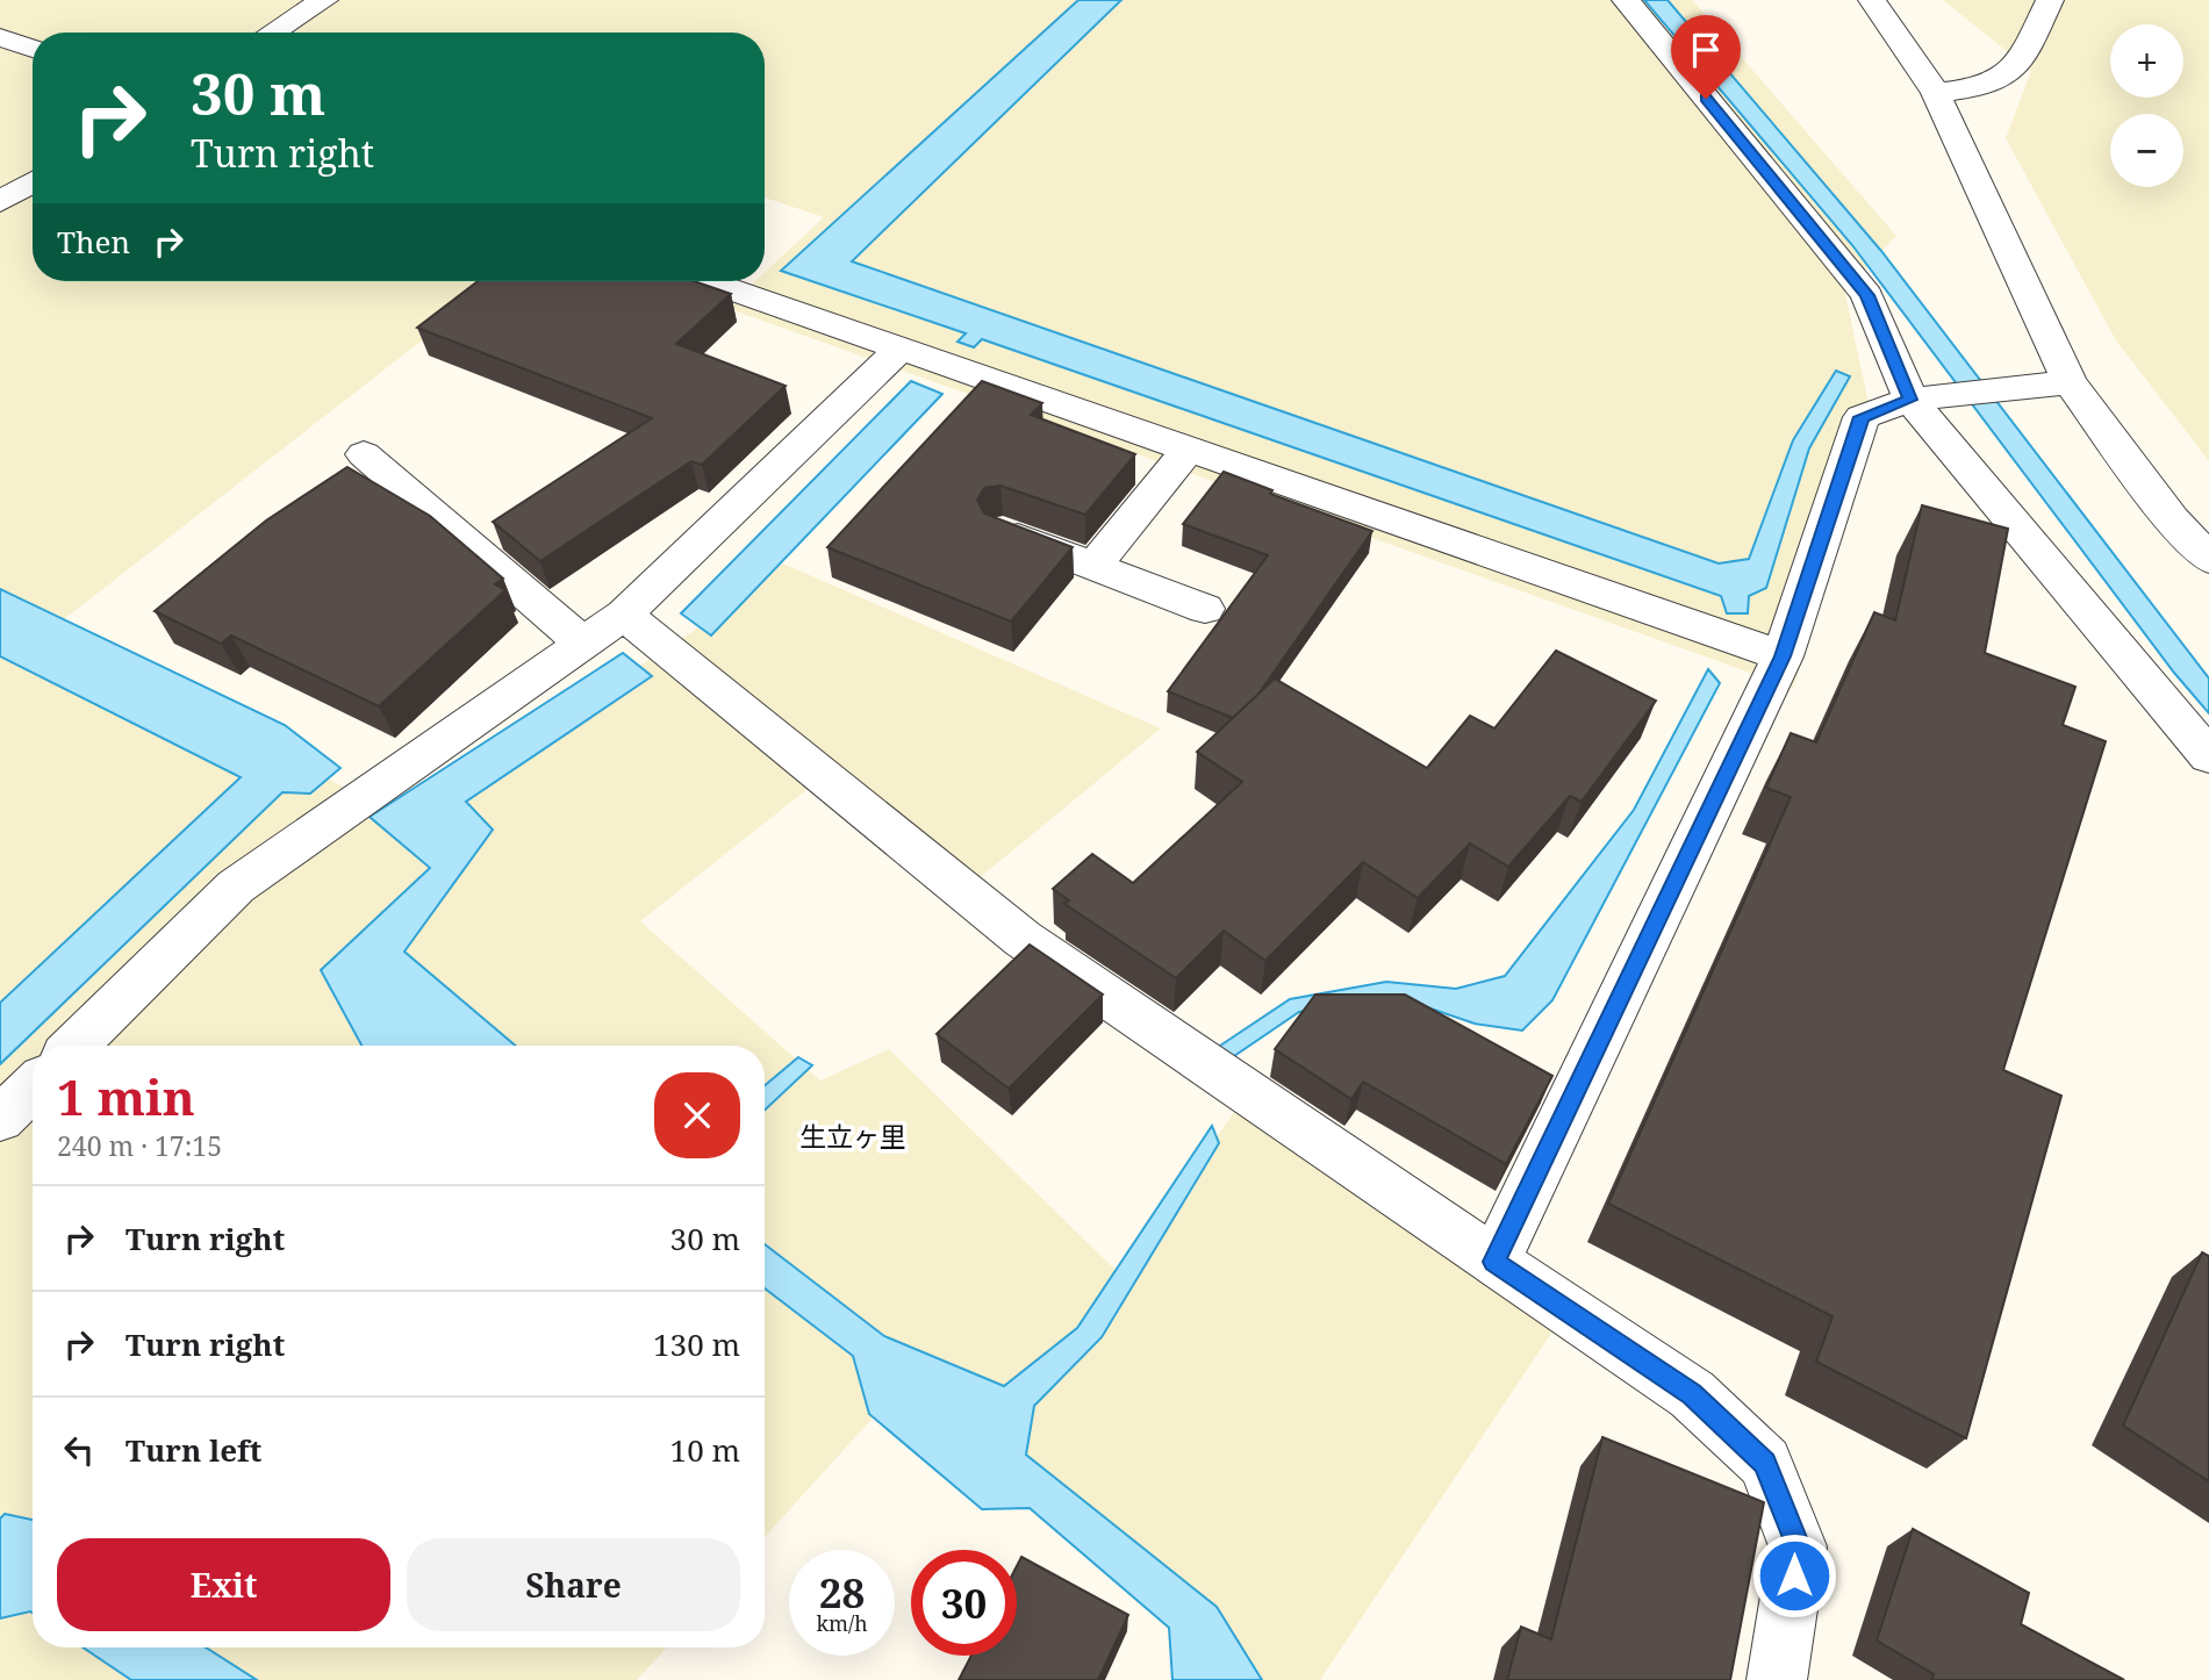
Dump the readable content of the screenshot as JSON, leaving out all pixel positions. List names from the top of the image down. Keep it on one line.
{"districts":["生立ヶ里"],"page":{"map_buttons":["+","−"],"turn":["30 m","Turn right"],"then":"Then","heading":["1 min","240 m · 17:15"],"list":[{"name":"Turn right","value":"30 m"},{"name":"Turn right","value":"130 m"},{"name":"Turn left","value":"10 m"}],"buttons":["Exit","Share"],"speed":"28 km/h","limit":"30"}}
